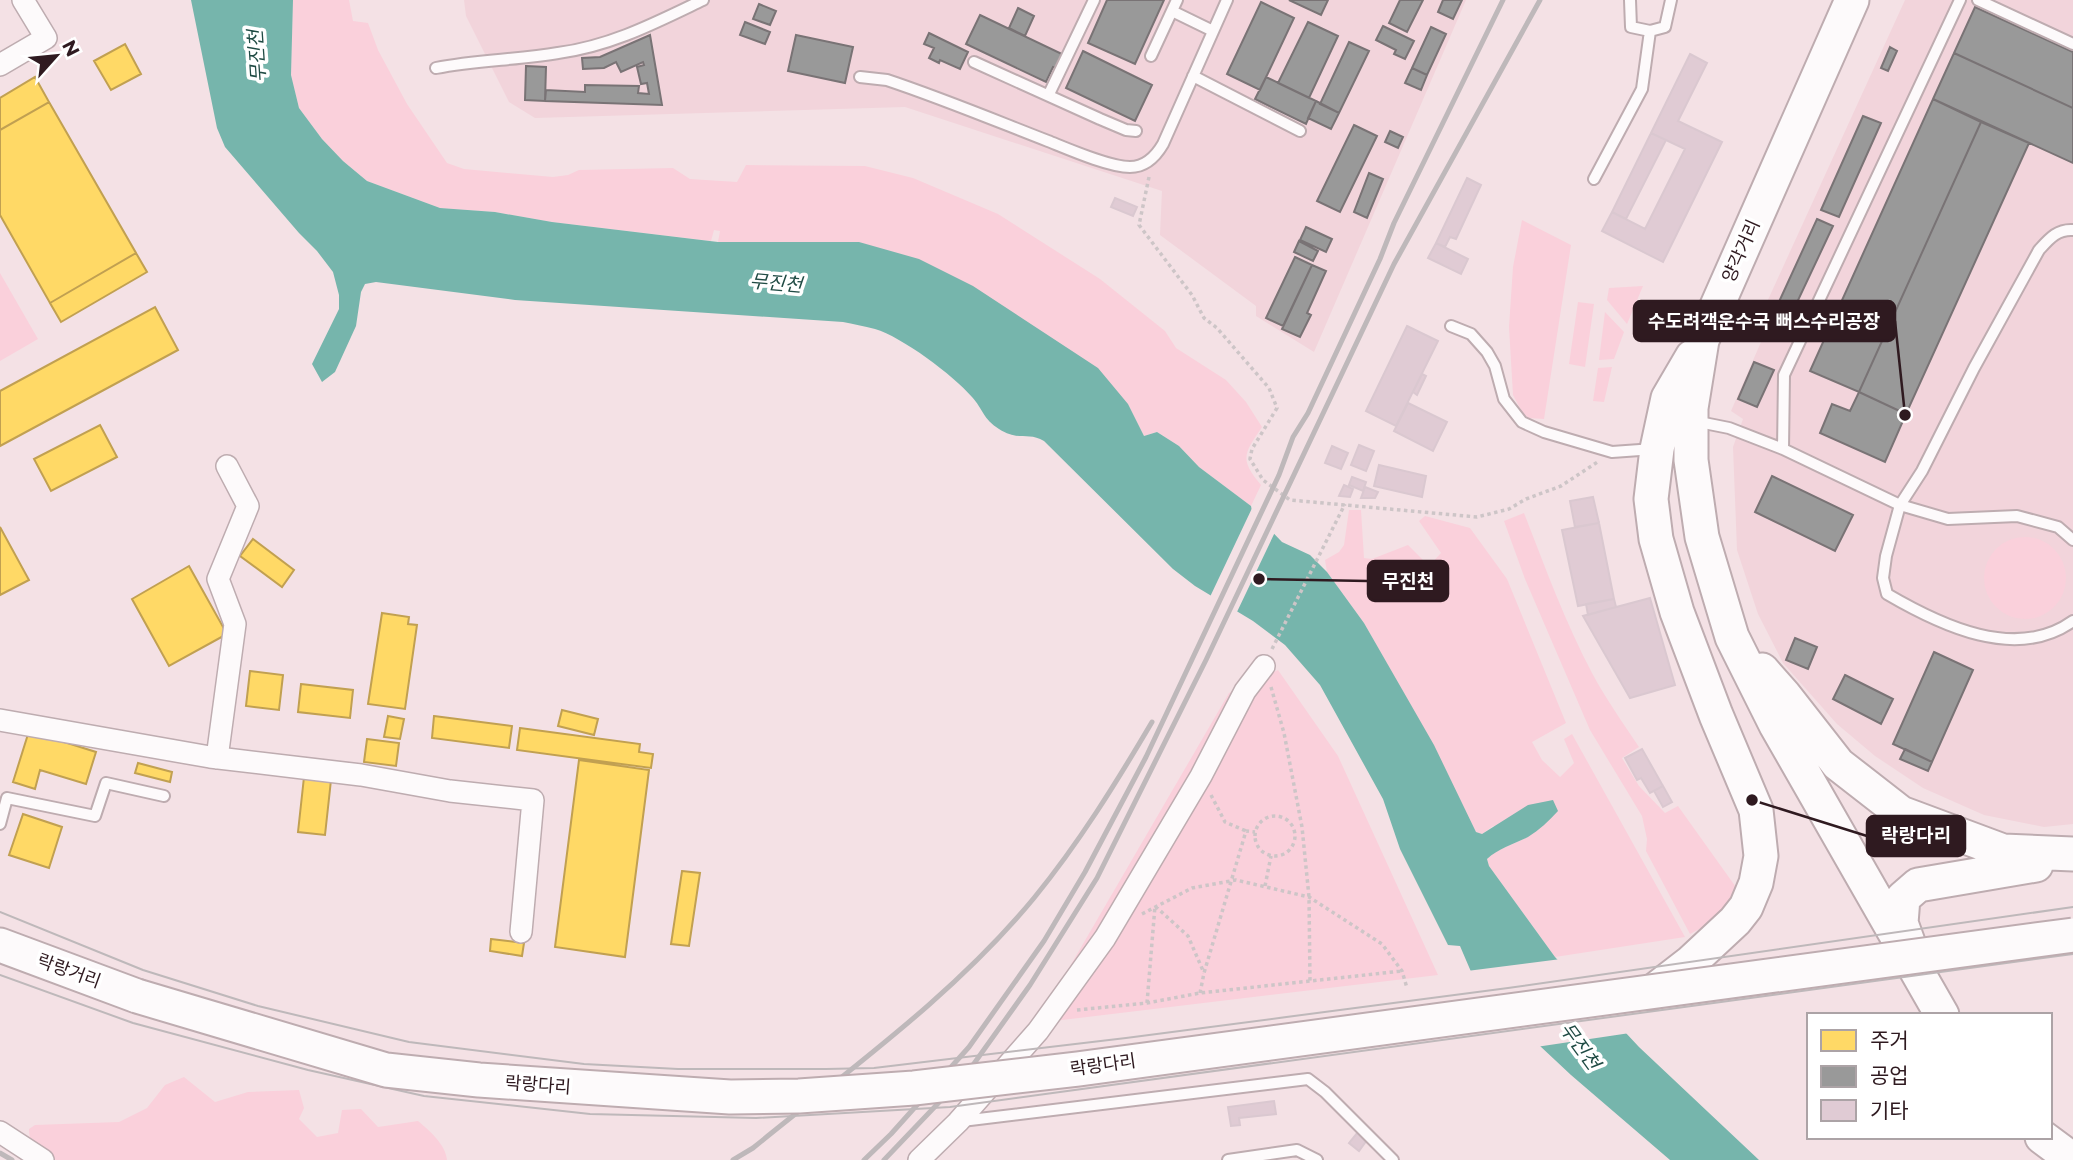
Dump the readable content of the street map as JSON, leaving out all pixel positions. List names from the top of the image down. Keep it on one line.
{"streets":{"main road":["양각거리","락랑거리","락랑다리"]},"crossings":[["락랑거리","락랑다리"]],"water":["무진천"],"places":["수도려객운수국 뻐스수리공장","무진천","락랑다리"],"legend":["주거","공업","기타"],"north":"top right"}
